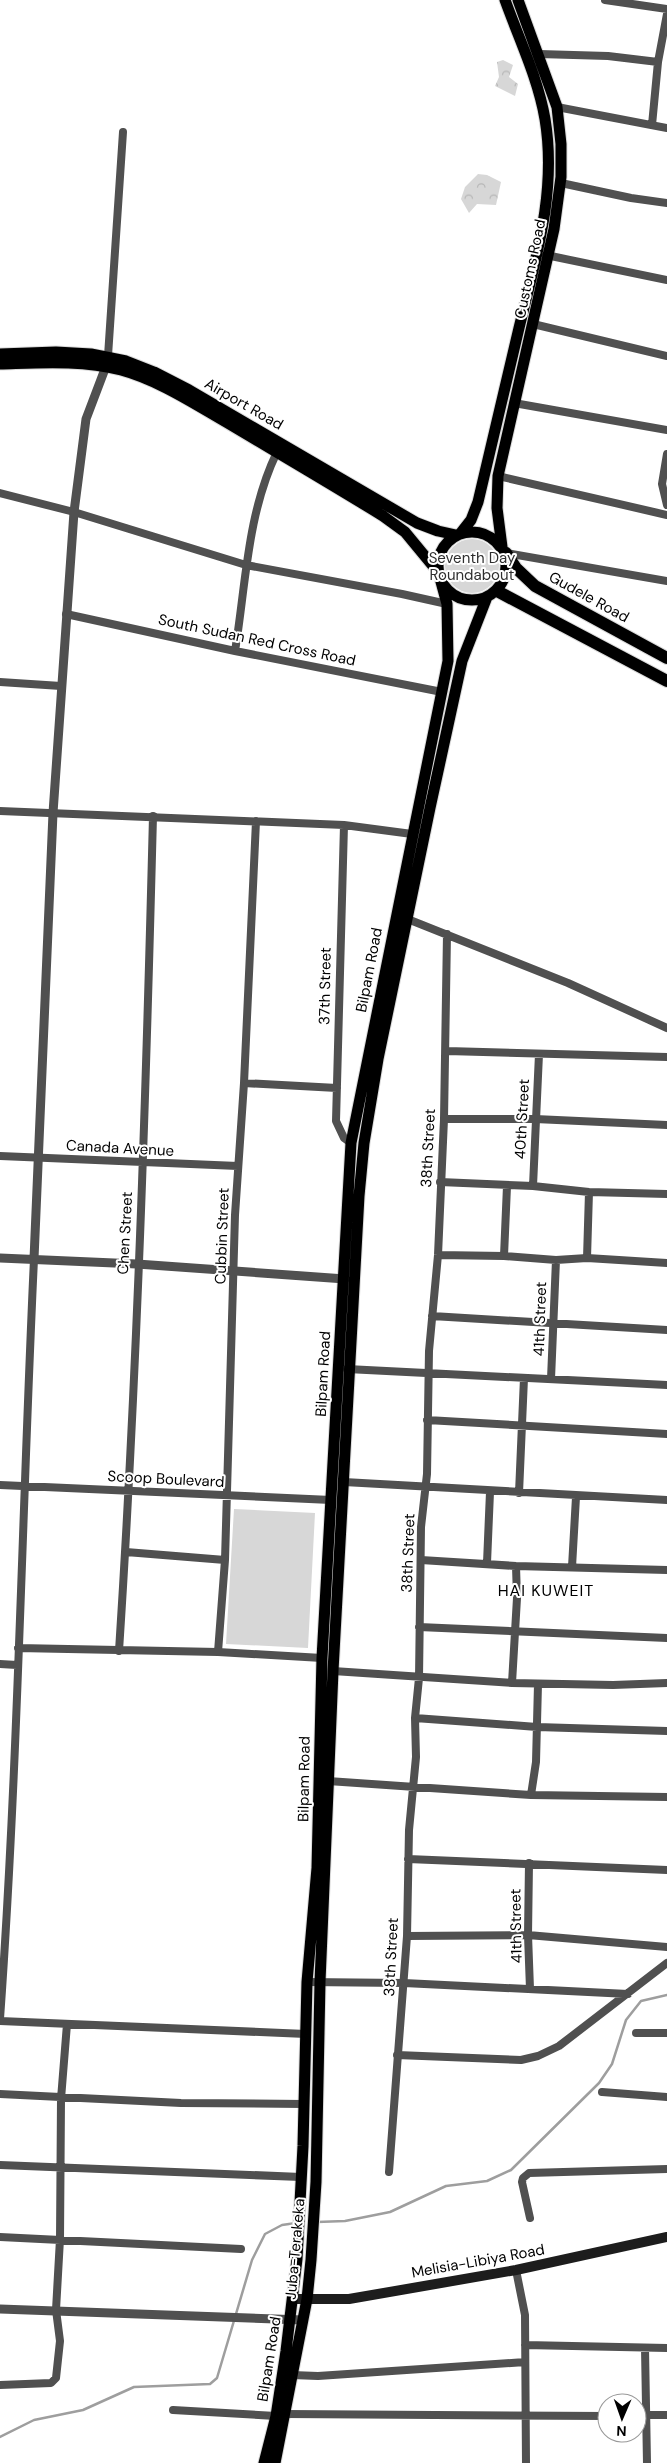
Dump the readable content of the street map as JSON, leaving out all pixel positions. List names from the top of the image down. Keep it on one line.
{"streets":{"highway":["Gudele Road"],"main road":["Customs Road","Airport Road","Bilpam Road","Juba-Terakeka","Melisia-Libiya Road"],"street":["South Sudan Red Cross Road","37th Street","40th Street","Canada Avenue","38th Street","Chen Street","Cubbin Street","41th Street","Scoop Boulevard"]},"crossings":[["Customs Road","Airport Road"],["Customs Road","Gudele Road"],["Customs Road","Bilpam Road"],["Airport Road","Gudele Road"],["Airport Road","Bilpam Road"],["Gudele Road","Bilpam Road"],["South Sudan Red Cross Road","Bilpam Road"],["Bilpam Road","37th Street"],["Bilpam Road","Scoop Boulevard"],["Bilpam Road","Juba-Terakeka"],["Bilpam Road","Melisia-Libiya Road"],["Canada Avenue","Chen Street"],["Canada Avenue","Cubbin Street"],["Chen Street","Scoop Boulevard"],["Cubbin Street","Scoop Boulevard"],["Juba-Terakeka","Melisia-Libiya Road"]],"districts":["HAI KUWEIT"],"parks":["Seventh Day Roundabout"],"north":"bottom"}
